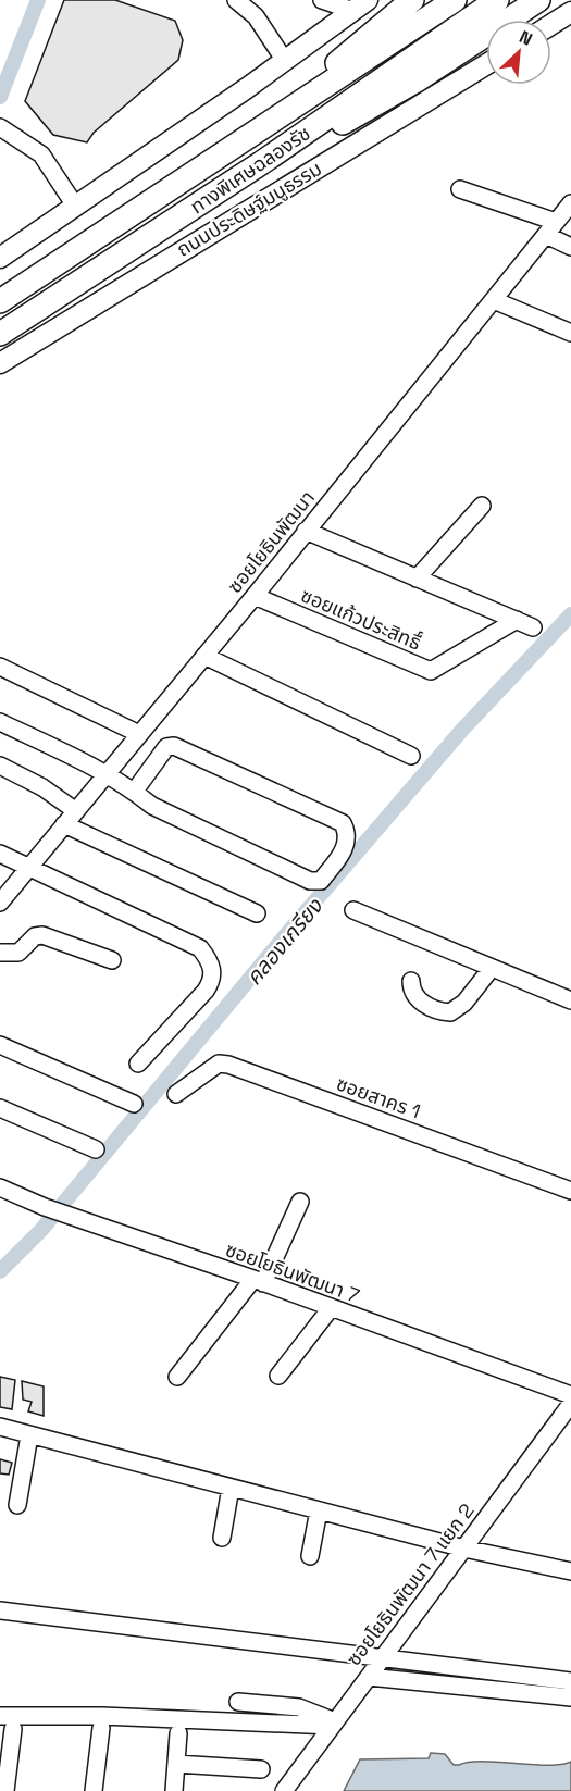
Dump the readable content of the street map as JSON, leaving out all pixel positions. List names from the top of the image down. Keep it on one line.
{"streets":{"highway":["ทางพิเศษฉลองรัช"],"main road":["ถนนประดิษฐ์มนูธรรม"],"street":["ซอยโยธินพัฒนา","ซอยแก้วประสิทธื์","ซอยสาคร 1","ซอยโยธินพัฒนา 7","ซอยโยธินพัฒนา 7 แยก 2"]},"crossings":[["ซอยโยธินพัฒนา","ซอยแก้วประสิทธื์"]],"water":["คลองเกรียง"],"north":"top right"}
